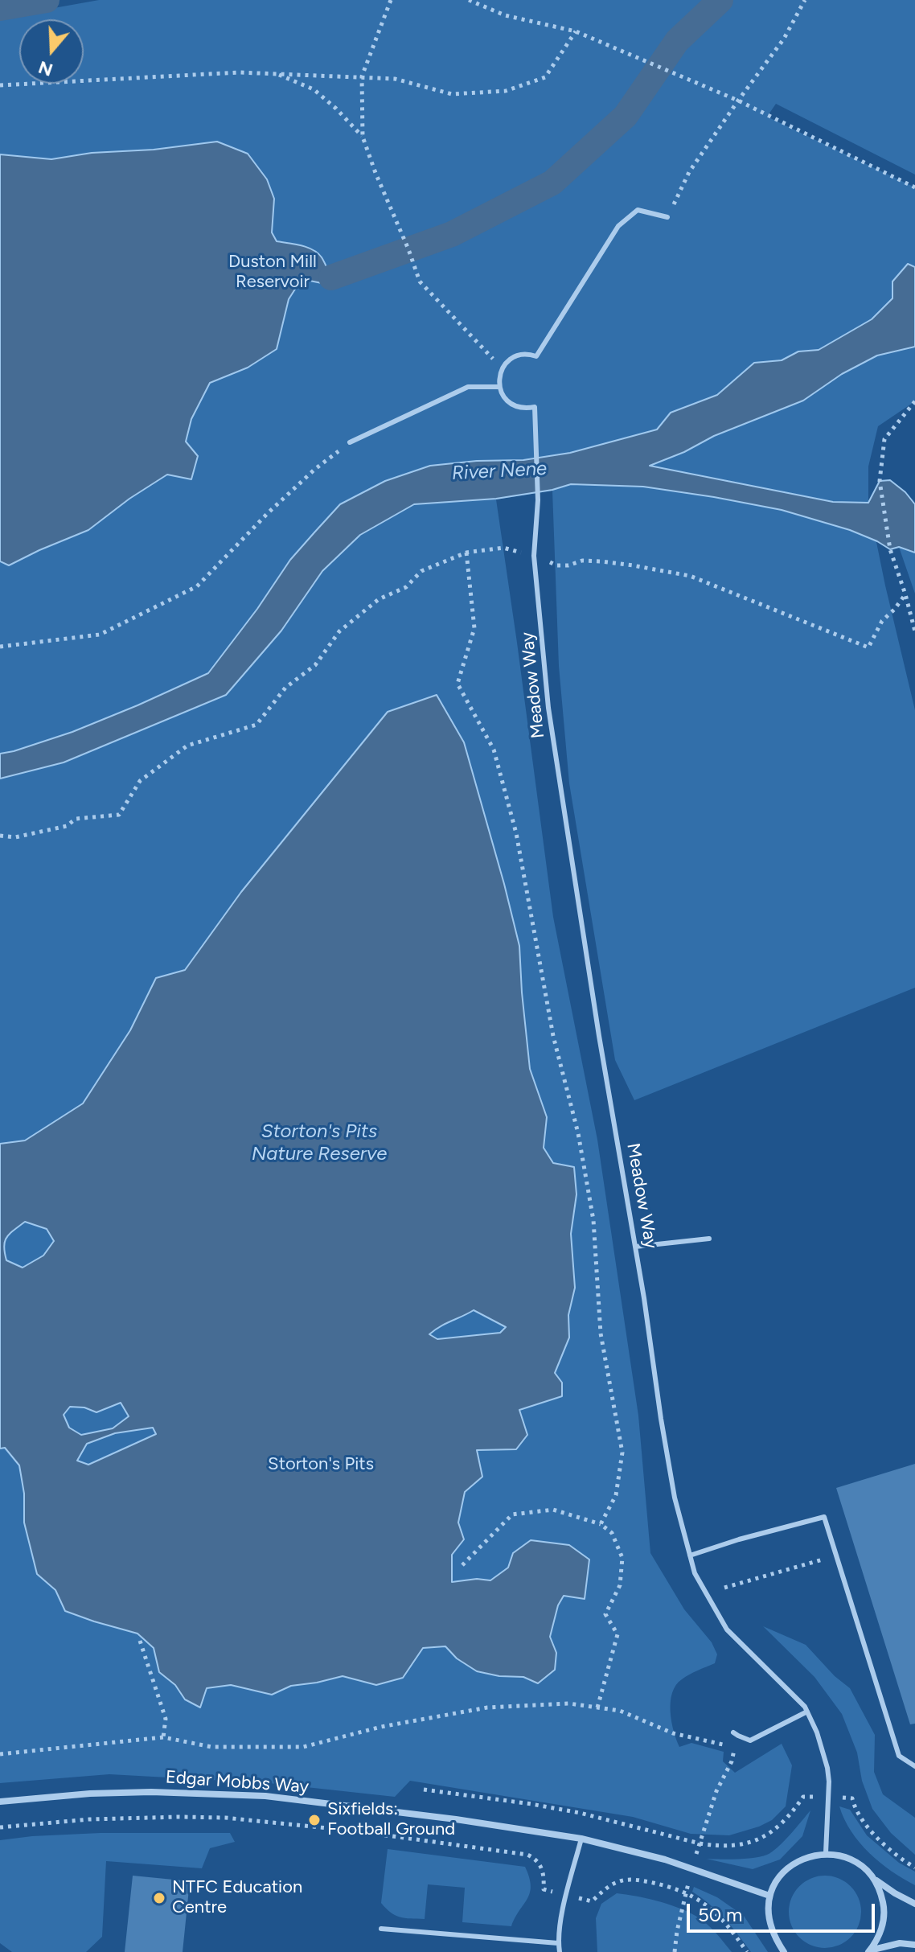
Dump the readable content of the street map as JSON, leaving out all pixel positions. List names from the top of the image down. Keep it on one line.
{"streets":{"street":["Edgar Mobbs Way"],"lane":["Meadow Way"]},"water":["River Nene","Storton's Pits Nature Reserve"],"parks":["Duston Mill Reservoir","Storton's Pits"],"places":["Sixfields: Football Ground","NTFC Education Centre"],"scale_bar":"50 m","north":"bottom"}
